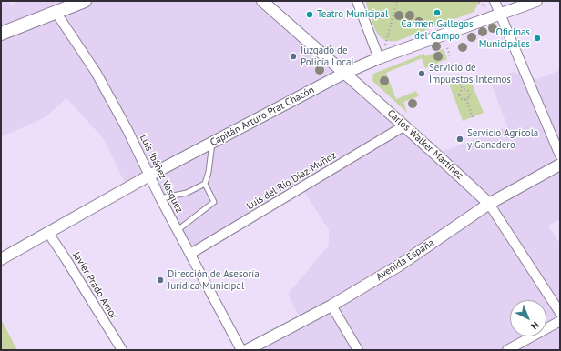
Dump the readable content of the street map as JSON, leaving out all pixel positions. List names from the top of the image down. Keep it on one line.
{"streets":{"street":["Capitán Arturo Prat Chacón","Carlos Walker Martínez","Luis Ibáñez Vásquez","Luis del Río Díaz Muñoz","Avenida España","Javier Prado Amor"]},"crossings":[["Capitán Arturo Prat Chacón","Carlos Walker Martínez"],["Capitán Arturo Prat Chacón","Luis Ibáñez Vásquez"],["Capitán Arturo Prat Chacón","Javier Prado Amor"],["Carlos Walker Martínez","Luis del Río Díaz Muñoz"],["Carlos Walker Martínez","Avenida España"],["Luis Ibáñez Vásquez","Luis del Río Díaz Muñoz"]],"places":["Carmen Gallegos del Campo","Teatro Municipal","Oficinas Municipales","Juzgado de Policía Local","Servicio de Impuestos Internos","Servicio Agrícola y Ganadero","Dirección de Asesoría Jurídica Municipal"],"north":"bottom right"}
